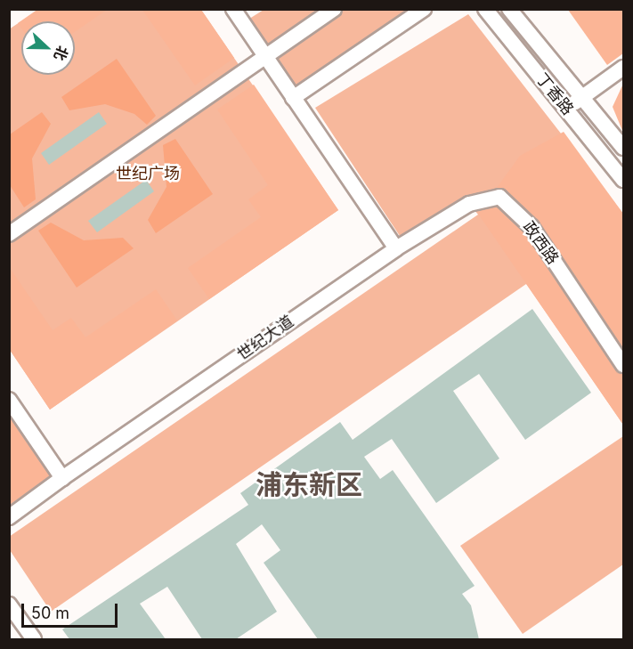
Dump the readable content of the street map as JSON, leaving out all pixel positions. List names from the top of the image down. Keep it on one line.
{"streets":{"street":["丁香路","政西路","世纪大道"]},"crossings":[["政西路","世纪大道"]],"districts":["浦东新区"],"parks":["世纪广场"],"scale_bar":"50 m","north":"right"}
